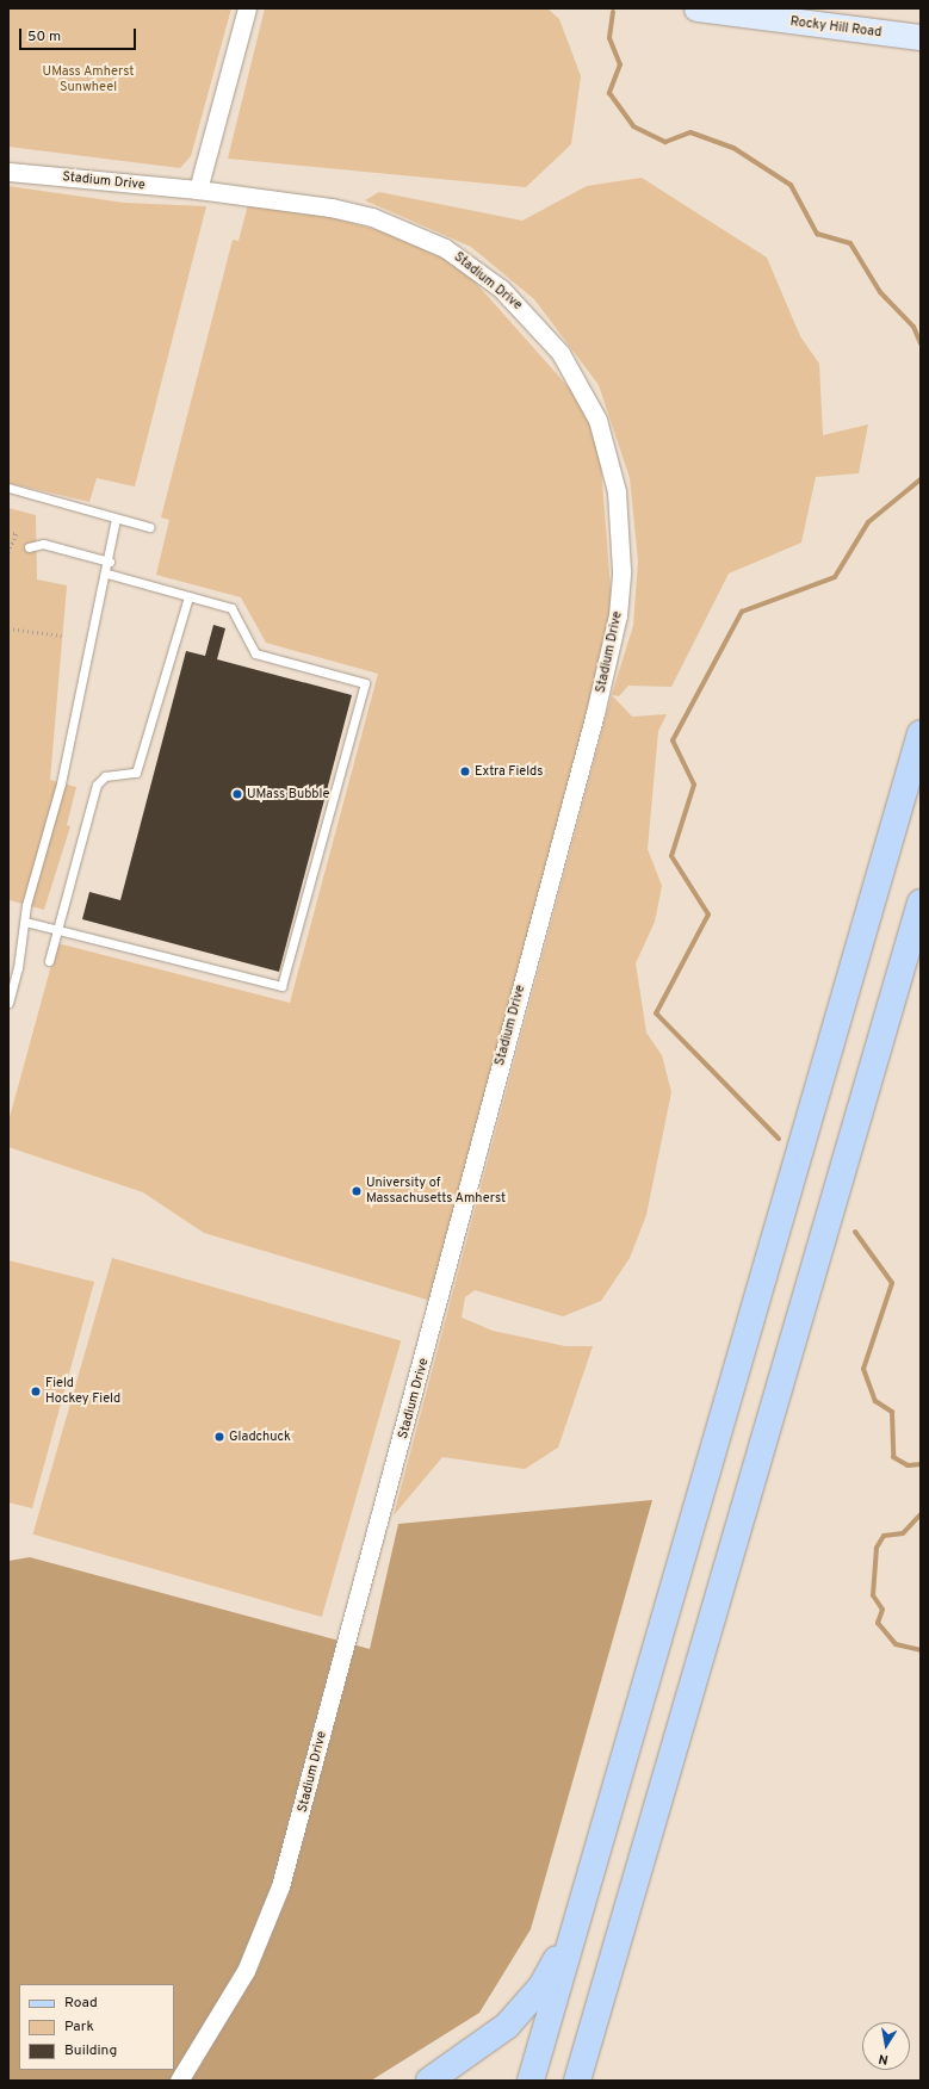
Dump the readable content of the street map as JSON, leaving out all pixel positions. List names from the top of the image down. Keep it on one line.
{"streets":{"main road":["Rocky Hill Road"],"street":["Stadium Drive"]},"parks":["UMass Amherst Sunwheel"],"places":["Extra Fields","UMass Bubble","University of Massachusetts Amherst","Field Hockey Field","Gladchuck"],"legend":["Road","Park","Building"],"scale_bar":"50 m","north":"bottom"}
